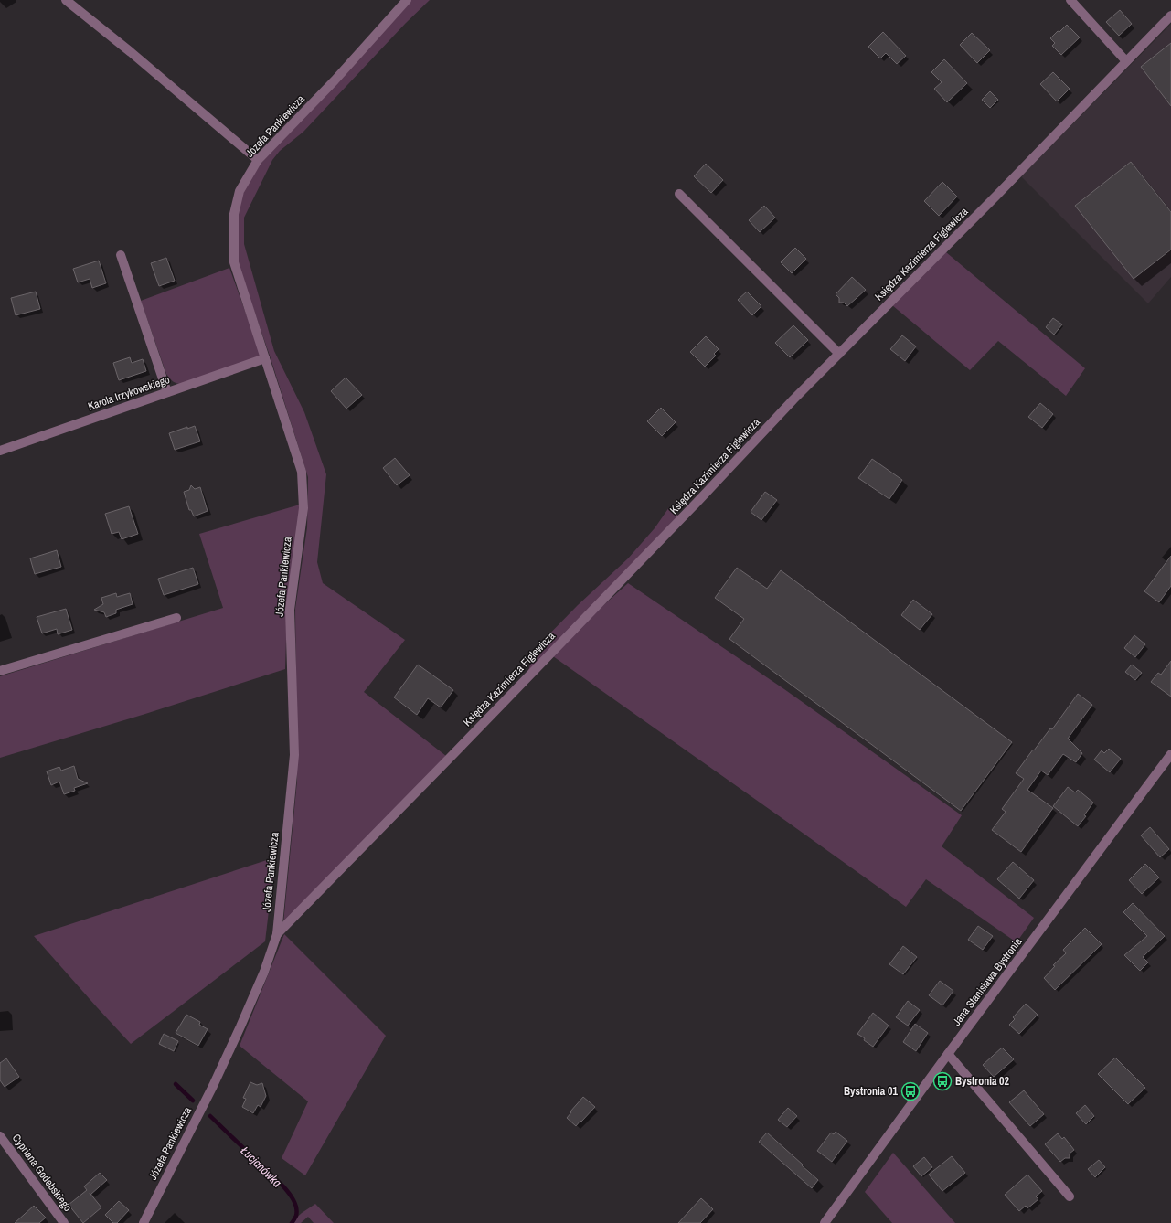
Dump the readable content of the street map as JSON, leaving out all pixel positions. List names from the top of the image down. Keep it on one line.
{"streets":{"street":["Józefa Pankiewicza","Księdza Kazimierza Figlewicza","Karola Irzykowskiego","Jana Stanisława Bystronia","Cypriana Godebskiego"]},"crossings":[["Józefa Pankiewicza","Księdza Kazimierza Figlewicza"],["Józefa Pankiewicza","Karola Irzykowskiego"]],"water":["Łucjanówka"],"places":{"bus stop":["Bystronia 02","Bystronia 01"]}}
